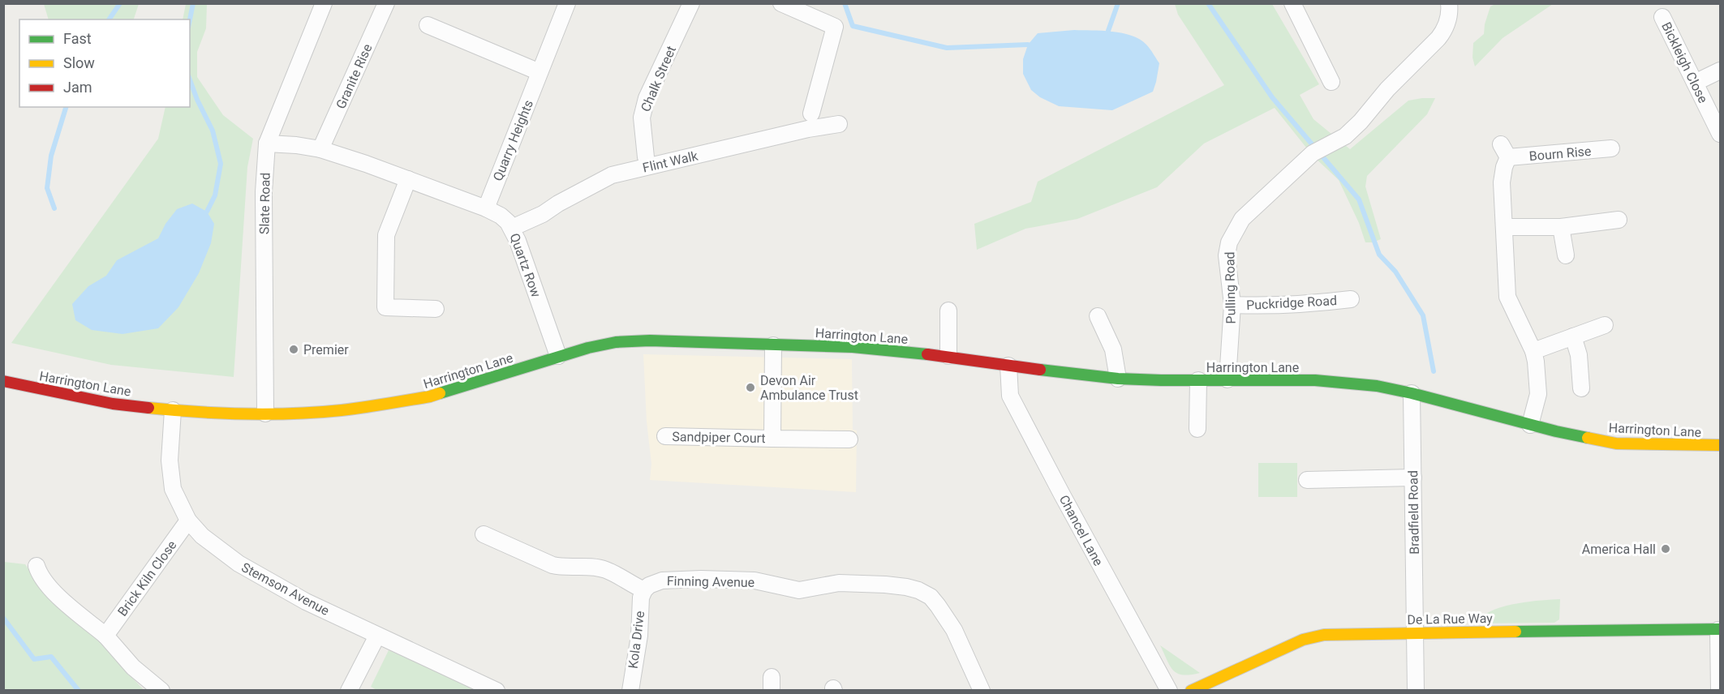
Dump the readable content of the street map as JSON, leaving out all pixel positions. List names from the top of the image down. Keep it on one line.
{"streets":{"street":["Bickleigh Close","Granite Rise","Chalk Street","Quarry Heights","Bourn Rise","Flint Walk","Slate Road","Quartz Row","Pulling Road","Puckridge Road","Harrington Lane","Sandpiper Court","Bradfield Road","Chancel Lane","Brick Kiln Close","Finning Avenue","Stemson Avenue","De La Rue Way","Kola Drive"]},"crossings":[["Granite Rise","Quartz Row"],["Quarry Heights","Quartz Row"],["Bourn Rise","Harrington Lane"],["Flint Walk","Quartz Row"],["Slate Road","Quartz Row"],["Slate Road","Harrington Lane"],["Quartz Row","Harrington Lane"],["Pulling Road","Puckridge Road"],["Pulling Road","Harrington Lane"],["Harrington Lane","Sandpiper Court"],["Harrington Lane","Bradfield Road"],["Harrington Lane","Chancel Lane"],["Harrington Lane","Stemson Avenue"],["Bradfield Road","De La Rue Way"],["Brick Kiln Close","Stemson Avenue"],["Finning Avenue","Kola Drive"]],"places":["Premier","Devon Air Ambulance Trust","America Hall"],"legend":["Fast","Slow","Jam"]}
